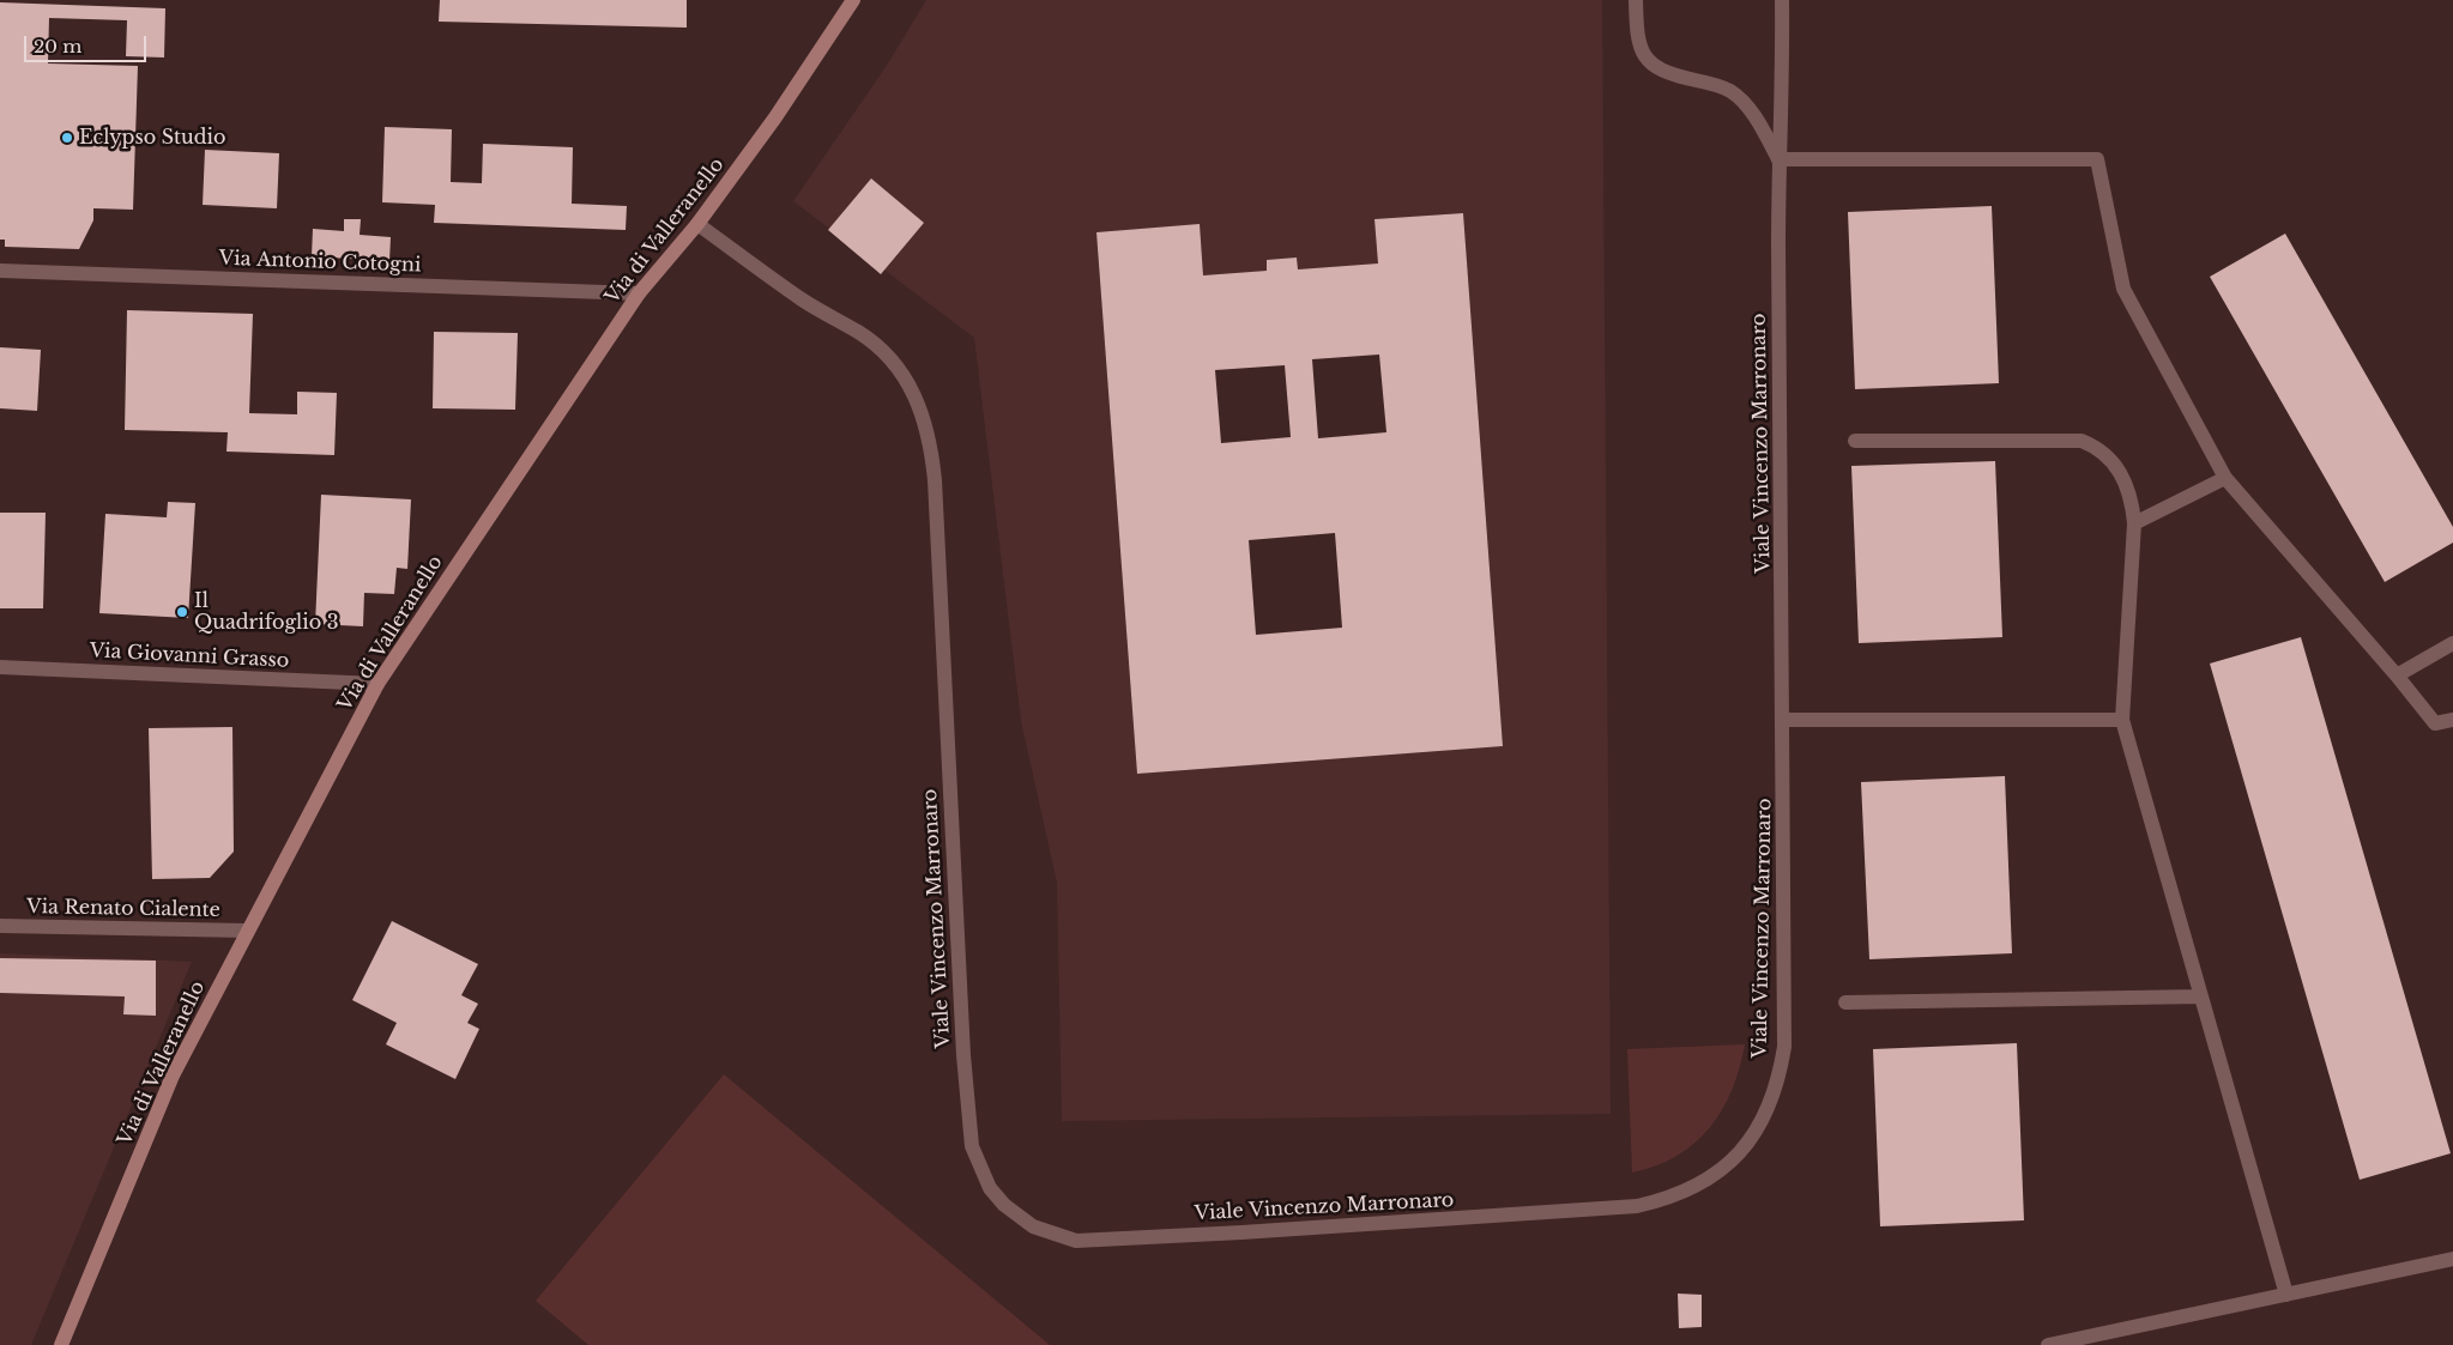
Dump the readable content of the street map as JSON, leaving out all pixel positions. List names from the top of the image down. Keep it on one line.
{"streets":{"street":["Via di Valleranello","Via Antonio Cotogni","Viale Vincenzo Marronaro","Via Giovanni Grasso","Via Renato Cialente"]},"crossings":[["Via di Valleranello","Via Antonio Cotogni"],["Via di Valleranello","Viale Vincenzo Marronaro"],["Via di Valleranello","Via Giovanni Grasso"],["Via di Valleranello","Via Renato Cialente"]],"places":["Eclypso Studio","Il Quadrifoglio 3"],"scale_bar":"20 m"}
